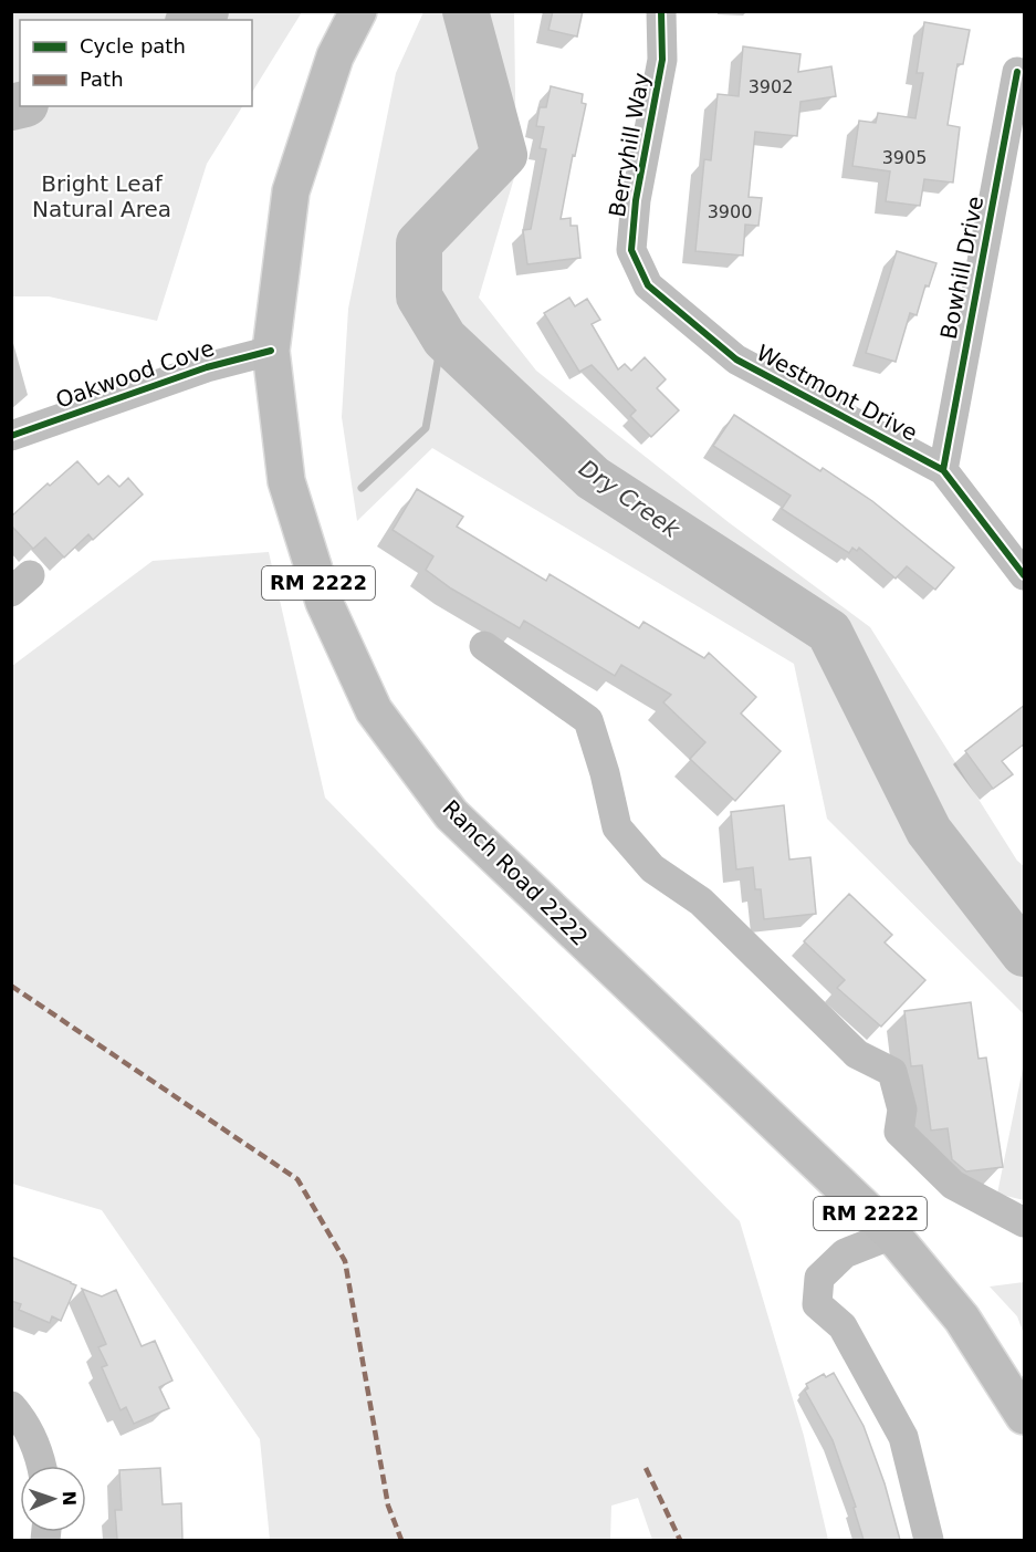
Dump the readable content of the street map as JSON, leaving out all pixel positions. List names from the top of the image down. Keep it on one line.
{"streets":{"main road":["RM 2222","Ranch Road 2222"],"street":["Berryhill Way","Bowhill Drive","Oakwood Cove","Westmont Drive"]},"crossings":[["Berryhill Way","Westmont Drive"],["Bowhill Drive","Westmont Drive"],["Oakwood Cove","Ranch Road 2222"]],"water":["Dry Creek"],"parks":["Bright Leaf Natural Area"],"house_numbers":["3902","3905","3900"],"legend":["Cycle path","Path"],"north":"right"}
